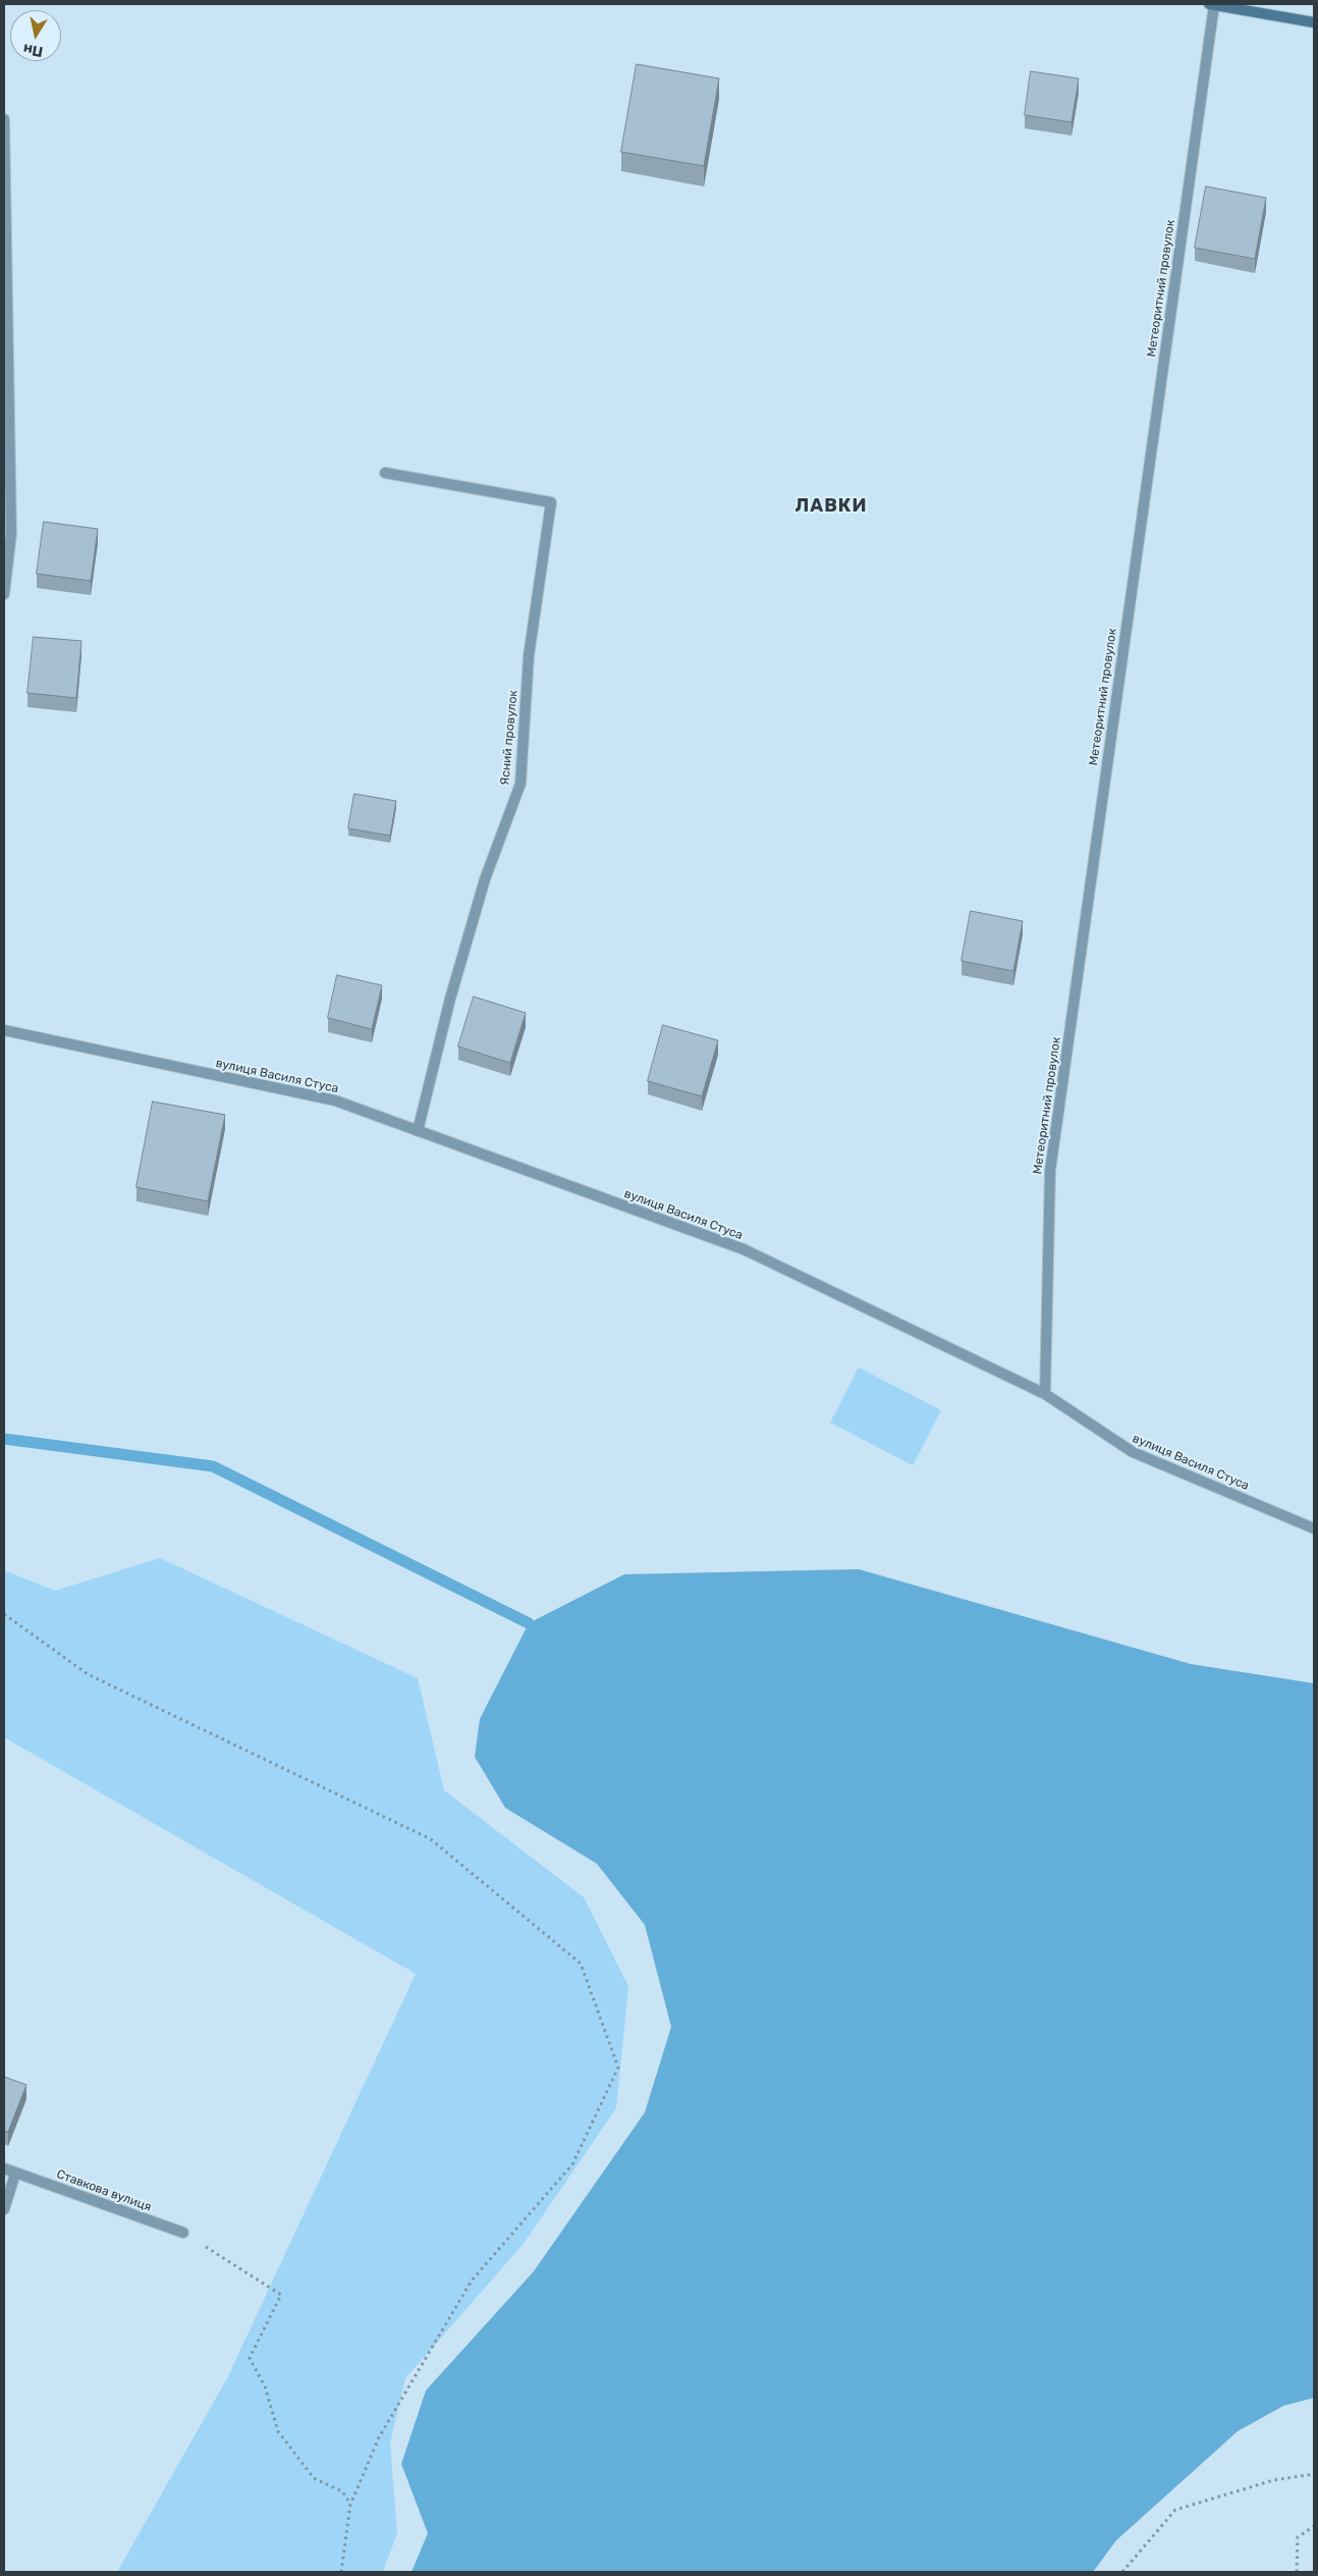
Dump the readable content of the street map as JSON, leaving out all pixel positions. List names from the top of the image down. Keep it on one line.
{"streets":{"street":["Метеоритний провулок","Ясний провулок","вулиця Василя Стуса","Ставкова вулиця"]},"crossings":[["Метеоритний провулок","вулиця Василя Стуса"],["Ясний провулок","вулиця Василя Стуса"]],"districts":["ЛАВКИ"],"north":"bottom"}
